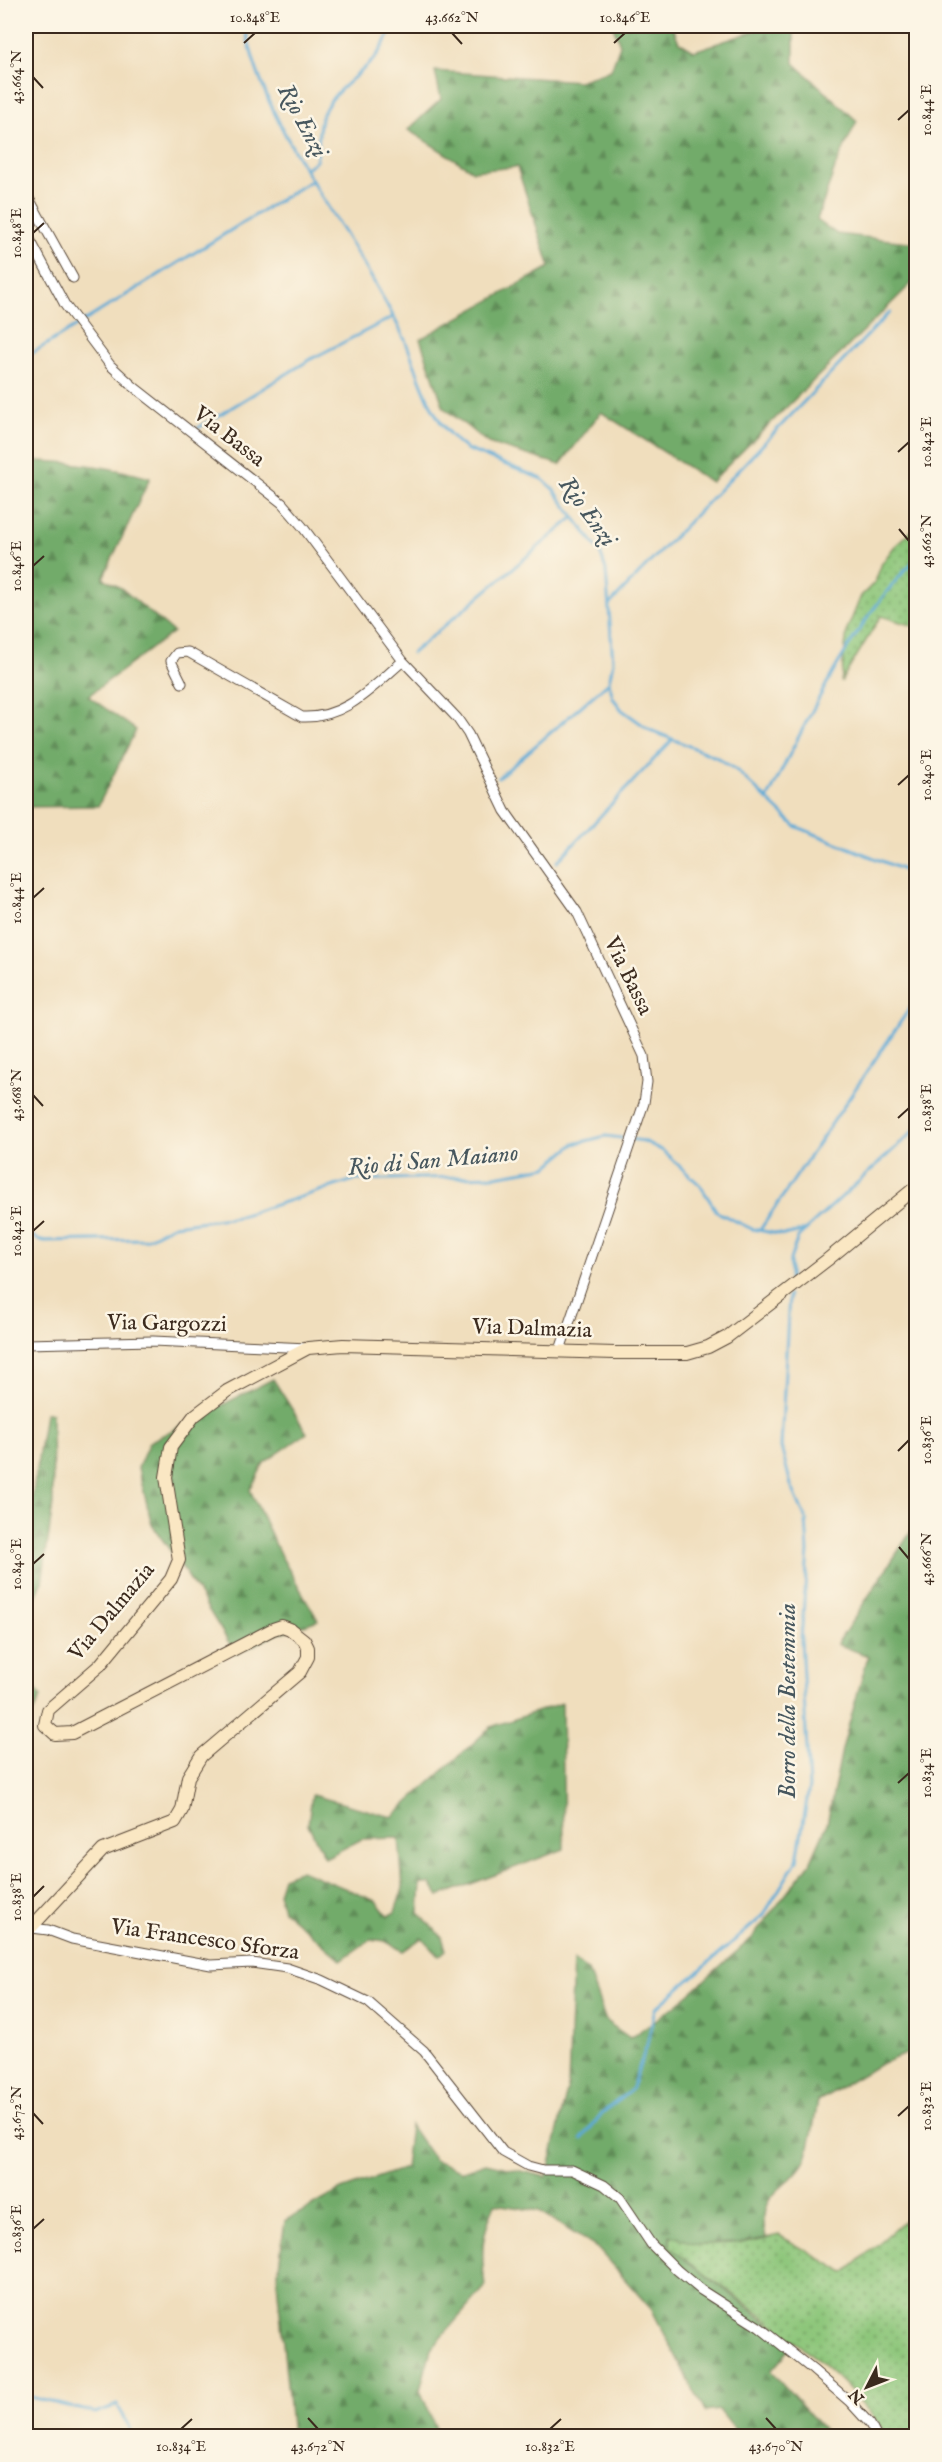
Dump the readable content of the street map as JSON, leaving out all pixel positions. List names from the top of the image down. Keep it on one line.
{"streets":{"main road":["Via Dalmazia"],"street":["Via Bassa","Via Gargozzi","Via Francesco Sforza"]},"crossings":[["Via Bassa","Via Dalmazia"],["Via Gargozzi","Via Dalmazia"],["Via Dalmazia","Via Francesco Sforza"]],"water":["Rio Enzi","Rio di San Maiano","Borro della Bestemmia"],"north":"bottom left","coordinates":["10.848°E","43.662°N","10.846°E","43.664°N","10.844°E","10.842°E","10.840°E","43.668°N","10.838°E","10.836°E","43.666°N","10.834°E","10.832°E","43.672°N","43.670°N"]}
